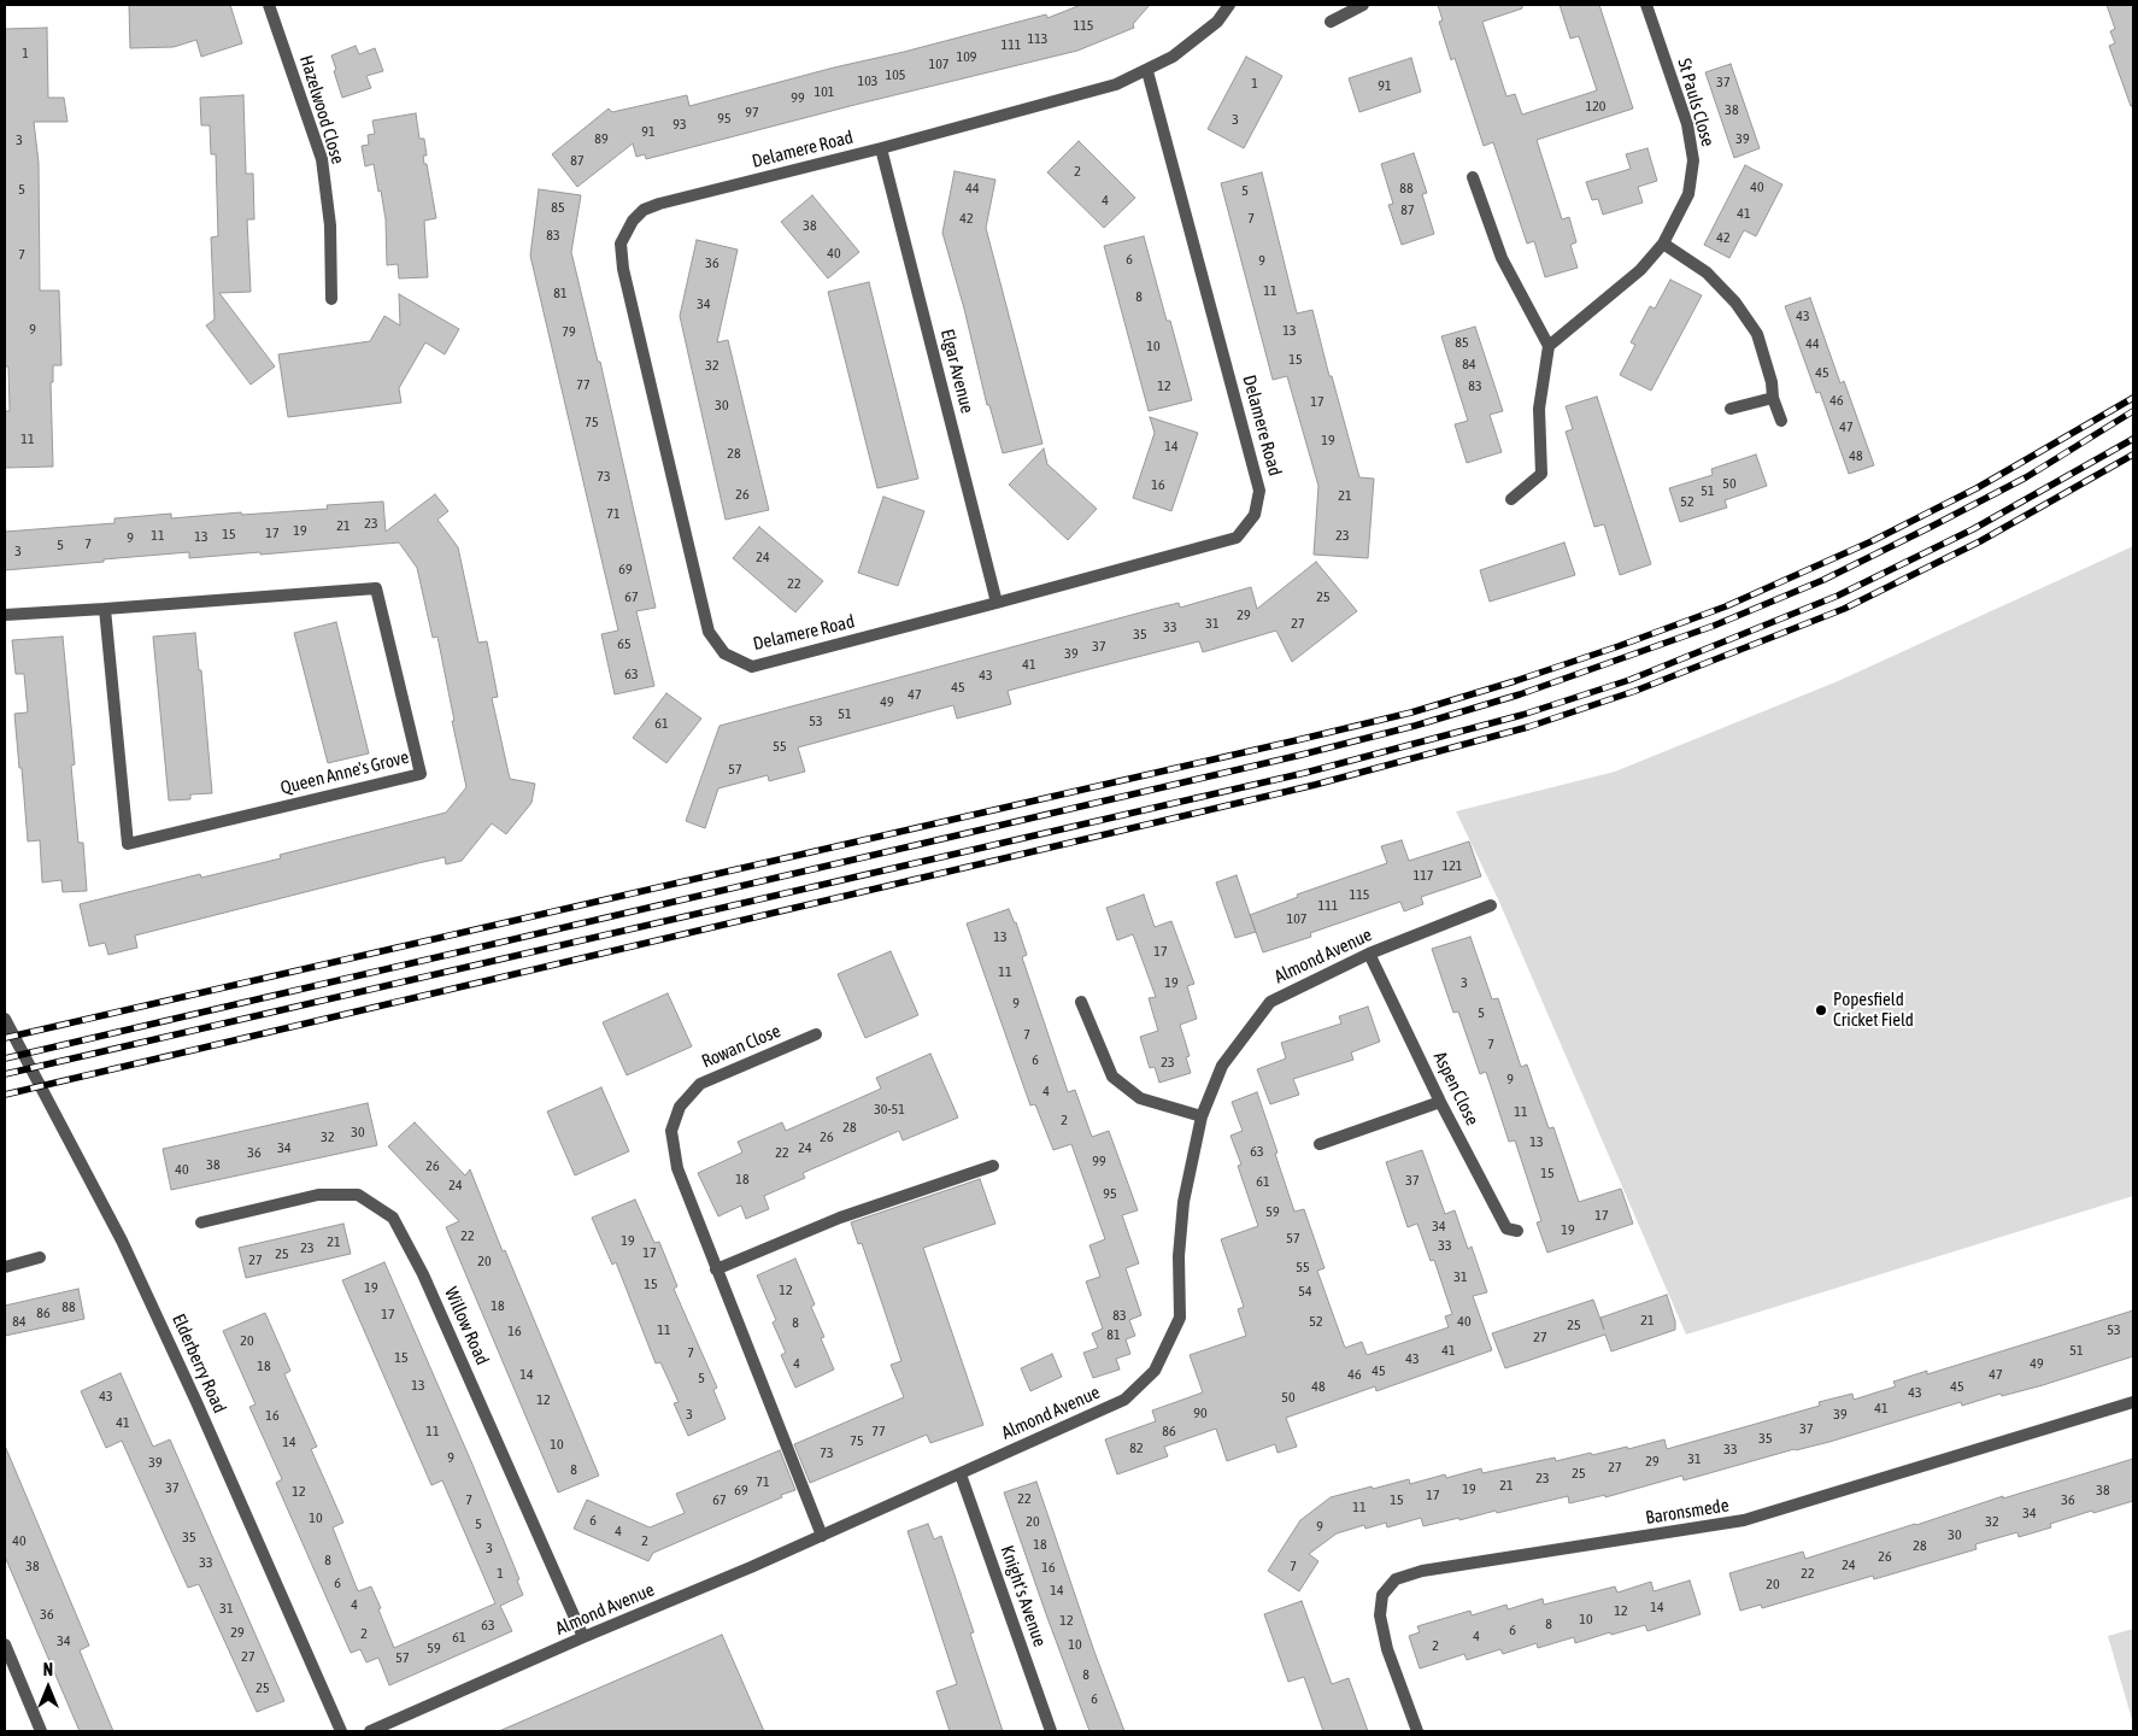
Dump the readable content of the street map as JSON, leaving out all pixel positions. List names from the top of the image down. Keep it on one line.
{"streets":{"street":["St Pauls Close","Hazelwood Close","Delamere Road","Elgar Avenue","Queen Anne's Grove","Almond Avenue","Rowan Close","Aspen Close","Willow Road","Elderberry Road","Baronsmede","Knight's Avenue"]},"crossings":[["Delamere Road","Elgar Avenue"],["Almond Avenue","Rowan Close"],["Almond Avenue","Aspen Close"],["Almond Avenue","Willow Road"],["Almond Avenue","Knight's Avenue"]],"places":["Popesfield Cricket Field"],"house_numbers":["115","113","111","1","109","107","105","103","37","1","91","101","99","120","38","97","95","3","93","91","89","39","3","87","2","40","44","88","5","5","4","85","87","41","42","7","38","83","42","40","7","6","9","36","11","81","8","34","43","9","13","79","85","44","10","15","84","32","45","77","12","83","46","17","30","75","47","11","19","14","28","48","73","50","16","51","26","21","52","71","23","21","19","17","15","11","23","13","9","7","5","3","24","69","22","67","25","29","31","27","33","35","65","37","39","41","63","43","45","47","49","51","53","61","55","57","121","117","115","111","107","13","17","11","19","3","9","5","7","7","6","23","9","4","30-51","11","2","28","30","32","26","13","34","24","63","36","22","99","38","26","40","15","18","37","61","24","95","59","17","34","19","22","57","19","21","33","23","17","25","27","20","55","31","15","19","12","54","18","88","86","17","83","21","84","52","40","8","25","11","53","16","81","27","20","41","51","7","15","43","4","49","18","45","14","46","47","5","13","48","45","43","43","50","12","41","90","3","39","16","41","37","11","77","86","35","75","14","10","82","33","73","9","31","29","39","27","8","25","23","71","21","37","19","69","38","12","17","22","7","67","15","36","11","34","10","6","20","32","5","9","4","30","35","40","2","18","28","3","26","8","33","24","38","7","16","1","22","6","20","14","4","14","31","12","36","10","12","8","63","6","29","2","4","61","34","10","2","59","27","57","8","25","6"],"north":"top"}
